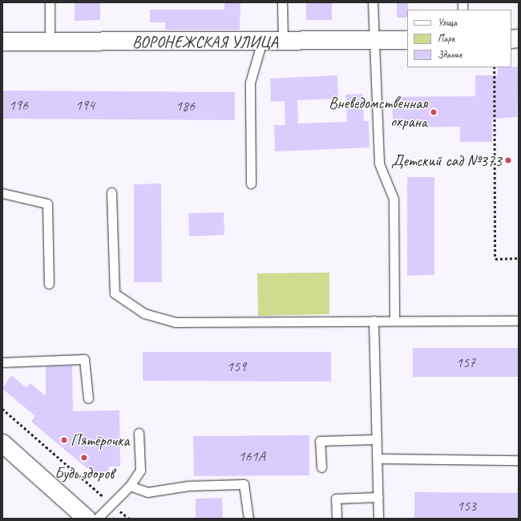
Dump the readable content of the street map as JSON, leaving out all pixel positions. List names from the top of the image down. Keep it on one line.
{"streets":{"street":["ВОРОНЕЖСКАЯ УЛИЦА"]},"places":["Вневедомственная охрана","Детский сад №373","Пятёрочка","Будь здоров"],"house_numbers":["196","194","186","157","159","161А","153"],"legend":["Улица","Парк","Здание"]}
